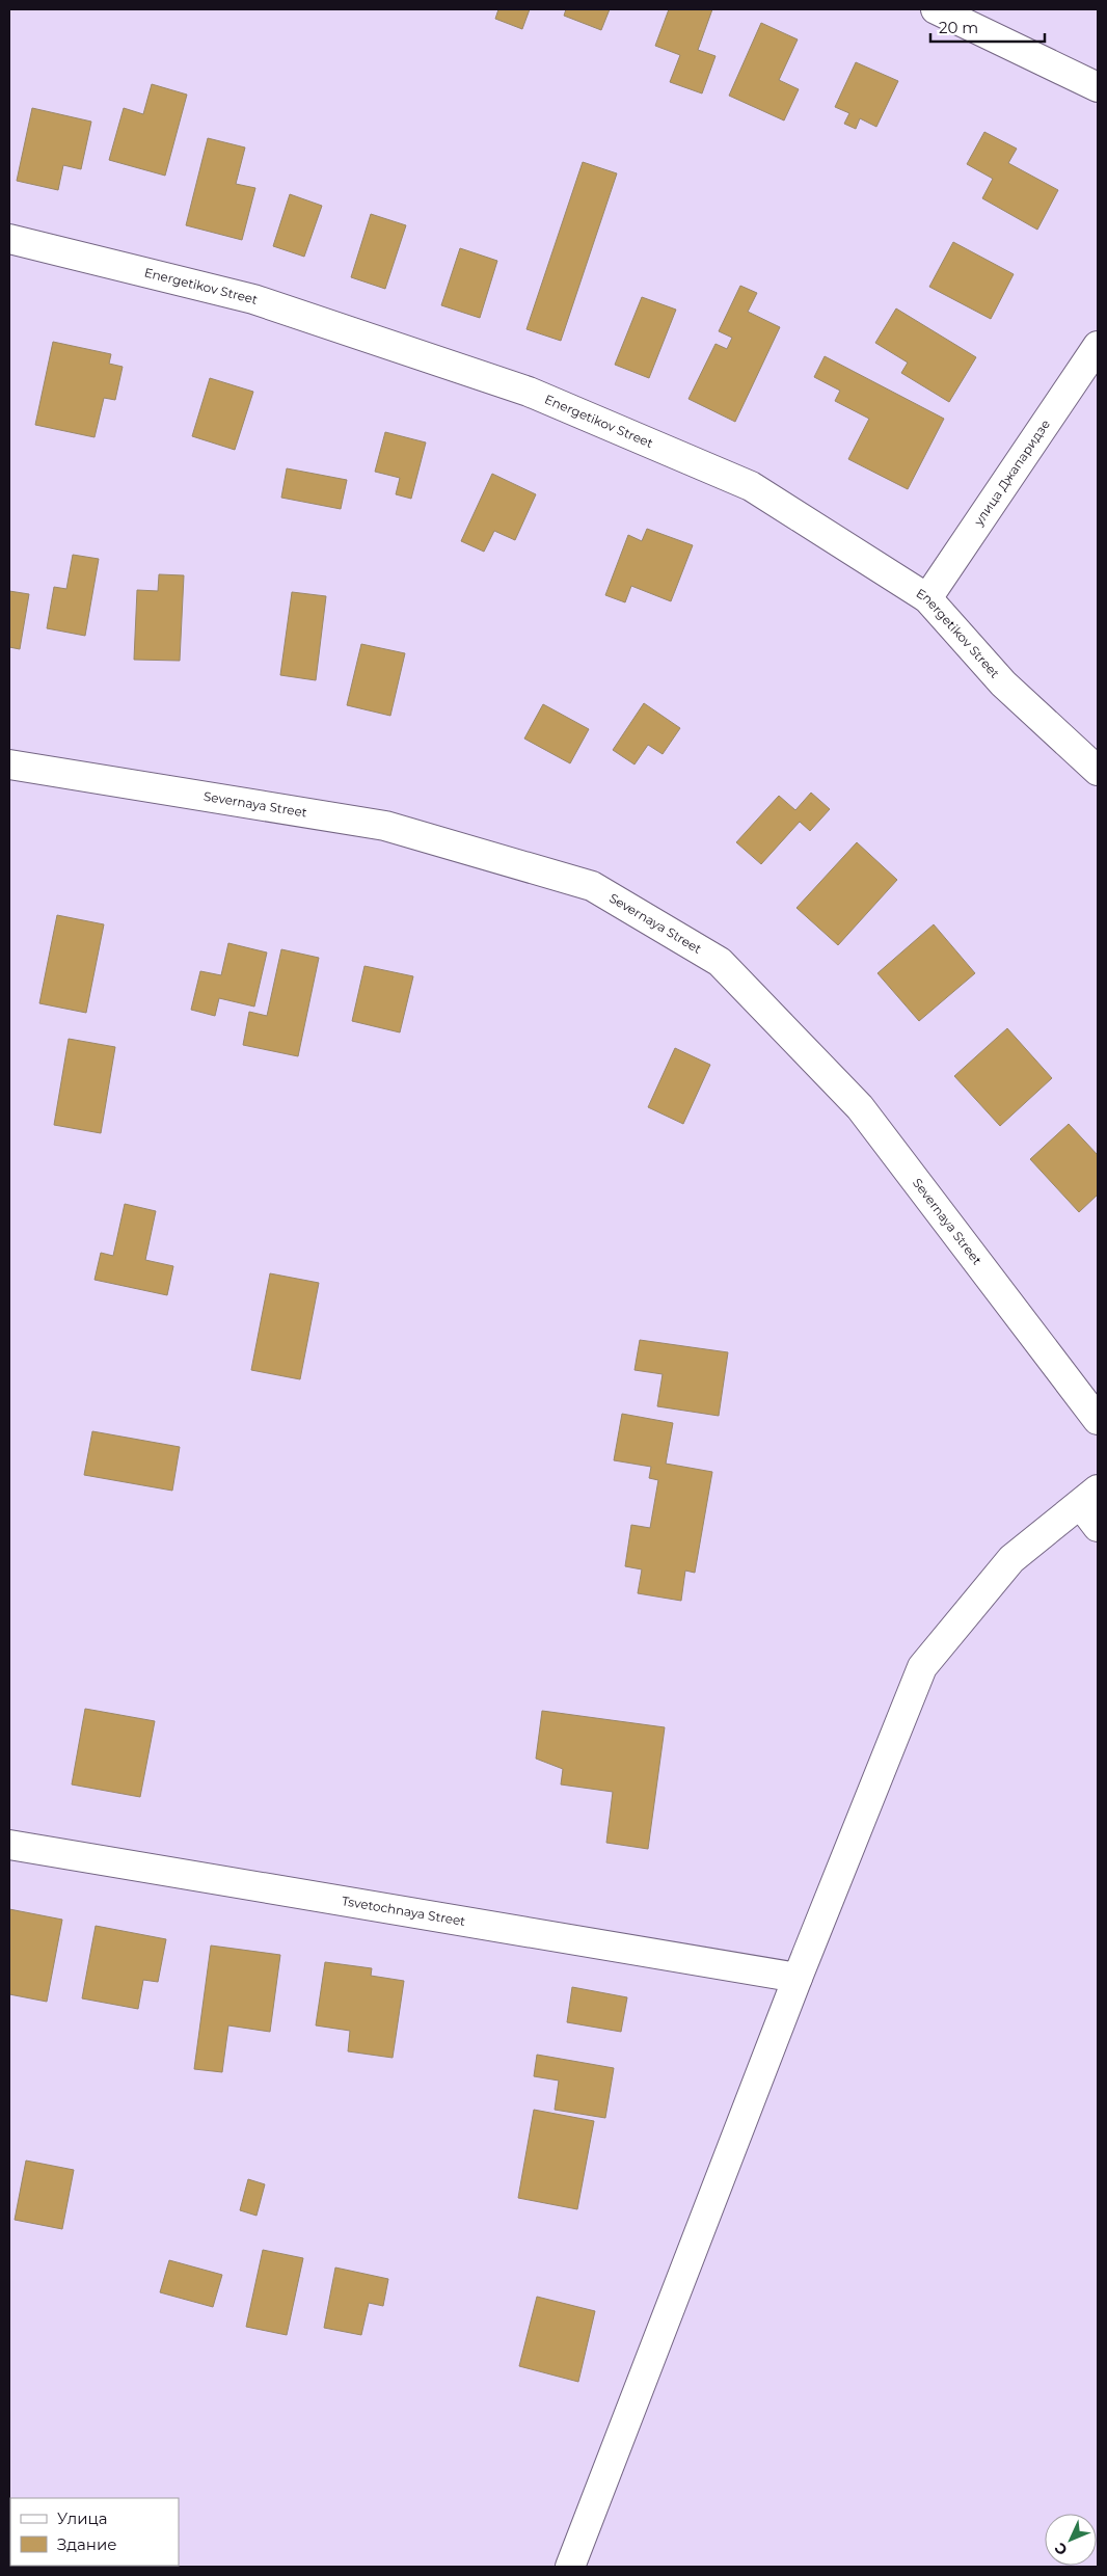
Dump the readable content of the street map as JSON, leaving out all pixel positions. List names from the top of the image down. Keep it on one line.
{"streets":{"street":["Energetikov Street","улица Джапаридзе","Severnaya Street","Tsvetochnaya Street"]},"crossings":[["Energetikov Street","улица Джапаридзе"]],"legend":["Улица","Здание"],"scale_bar":"20 m","north":"bottom left"}
